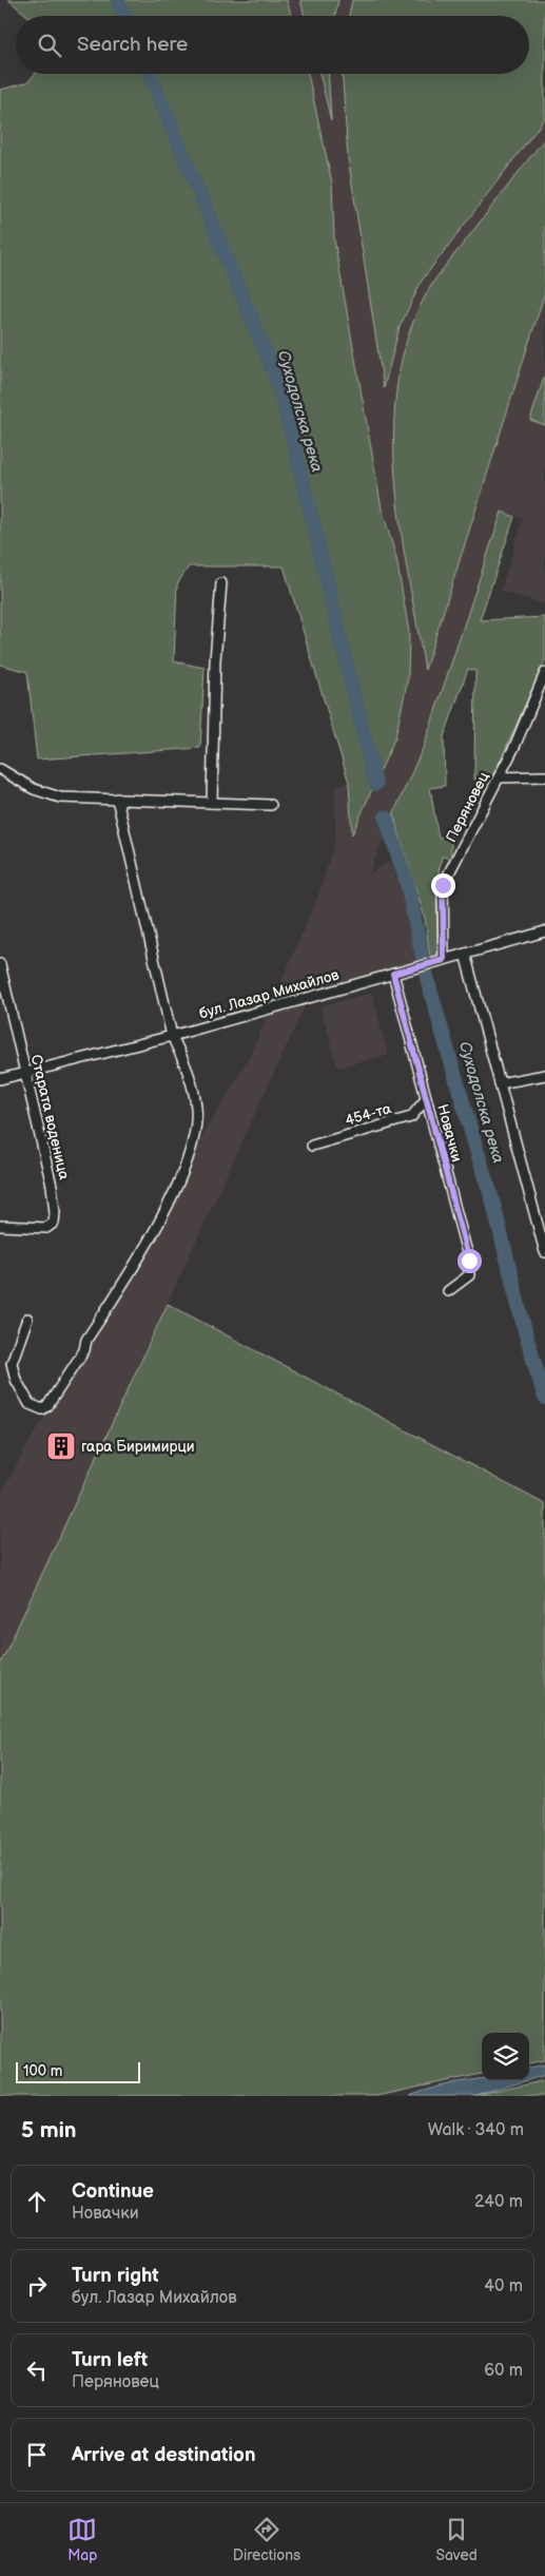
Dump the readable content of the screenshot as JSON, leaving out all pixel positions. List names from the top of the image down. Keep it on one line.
{"streets":{"street":["Перяновец","бул. Лазар Михайлов","454-та","Старата воденица","Новачки"]},"crossings":[["Перяновец","бул. Лазар Михайлов"],["бул. Лазар Михайлов","Старата воденица"],["бул. Лазар Михайлов","Новачки"],["454-та","Новачки"]],"water":["Суходолска река"],"places":{"building":["гара Биримирци"]},"scale_bar":"100 m","page":{"search":"Search here","scale":"100 m","heading":["5 min","Walk · 340 m"],"list":[["Continue","Новачки","240 m"],["Turn right","бул. Лазар Михайлов","40 m"],["Turn left","Перяновец","60 m"],"Arrive at destination"],"nav":["Map","Directions","Saved"]}}
